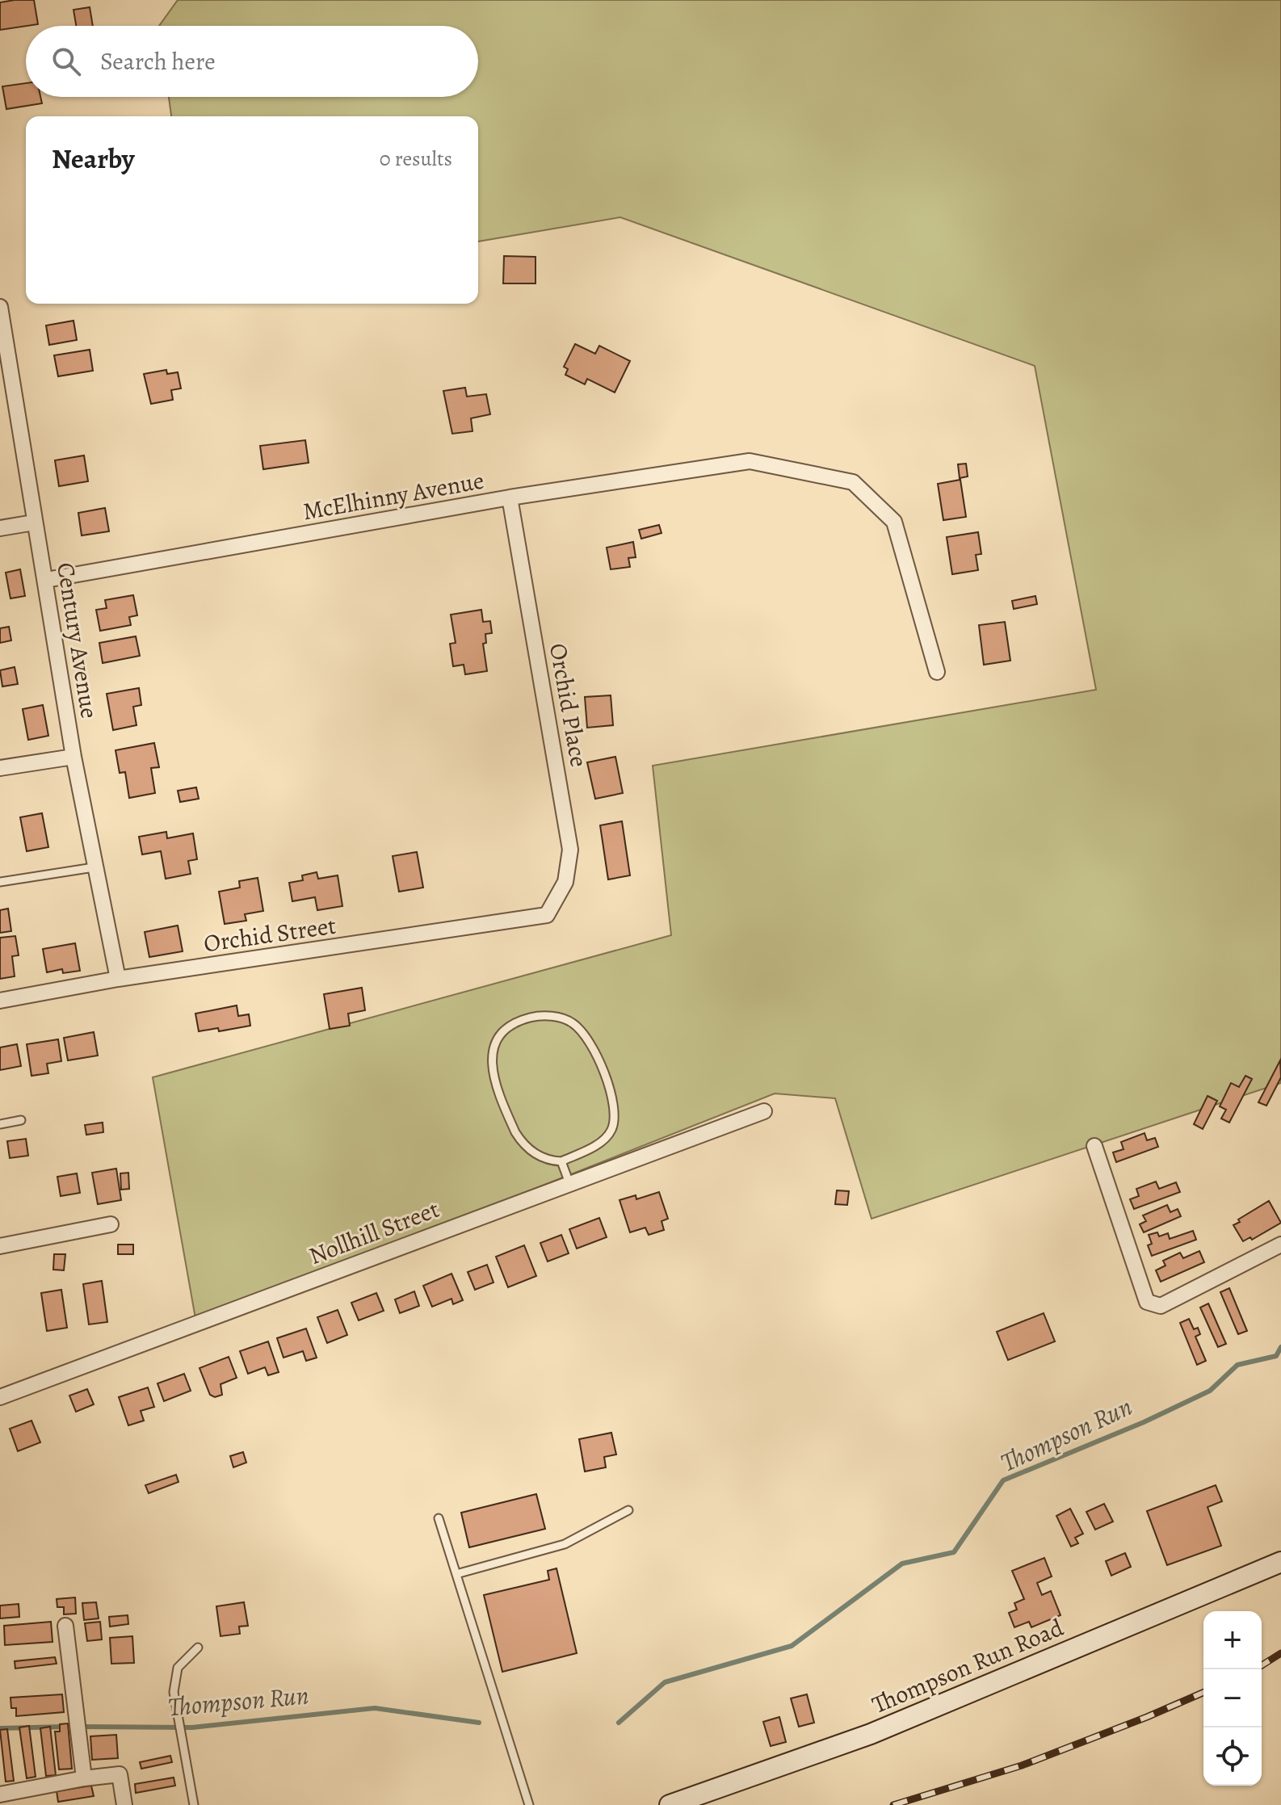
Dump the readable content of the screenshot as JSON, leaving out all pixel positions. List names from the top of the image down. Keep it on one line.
{"streets":{"street":["McElhinny Avenue","Century Avenue","Orchid Place","Orchid Street","Nollhill Street","Thompson Run Road"]},"crossings":[["McElhinny Avenue","Century Avenue"],["McElhinny Avenue","Orchid Place"],["Century Avenue","Orchid Street"],["Orchid Place","Orchid Street"]],"water":["Thompson Run"],"page":{"search":"Search here","heading":["Nearby","0 results"],"map_buttons":["+","−"]}}
